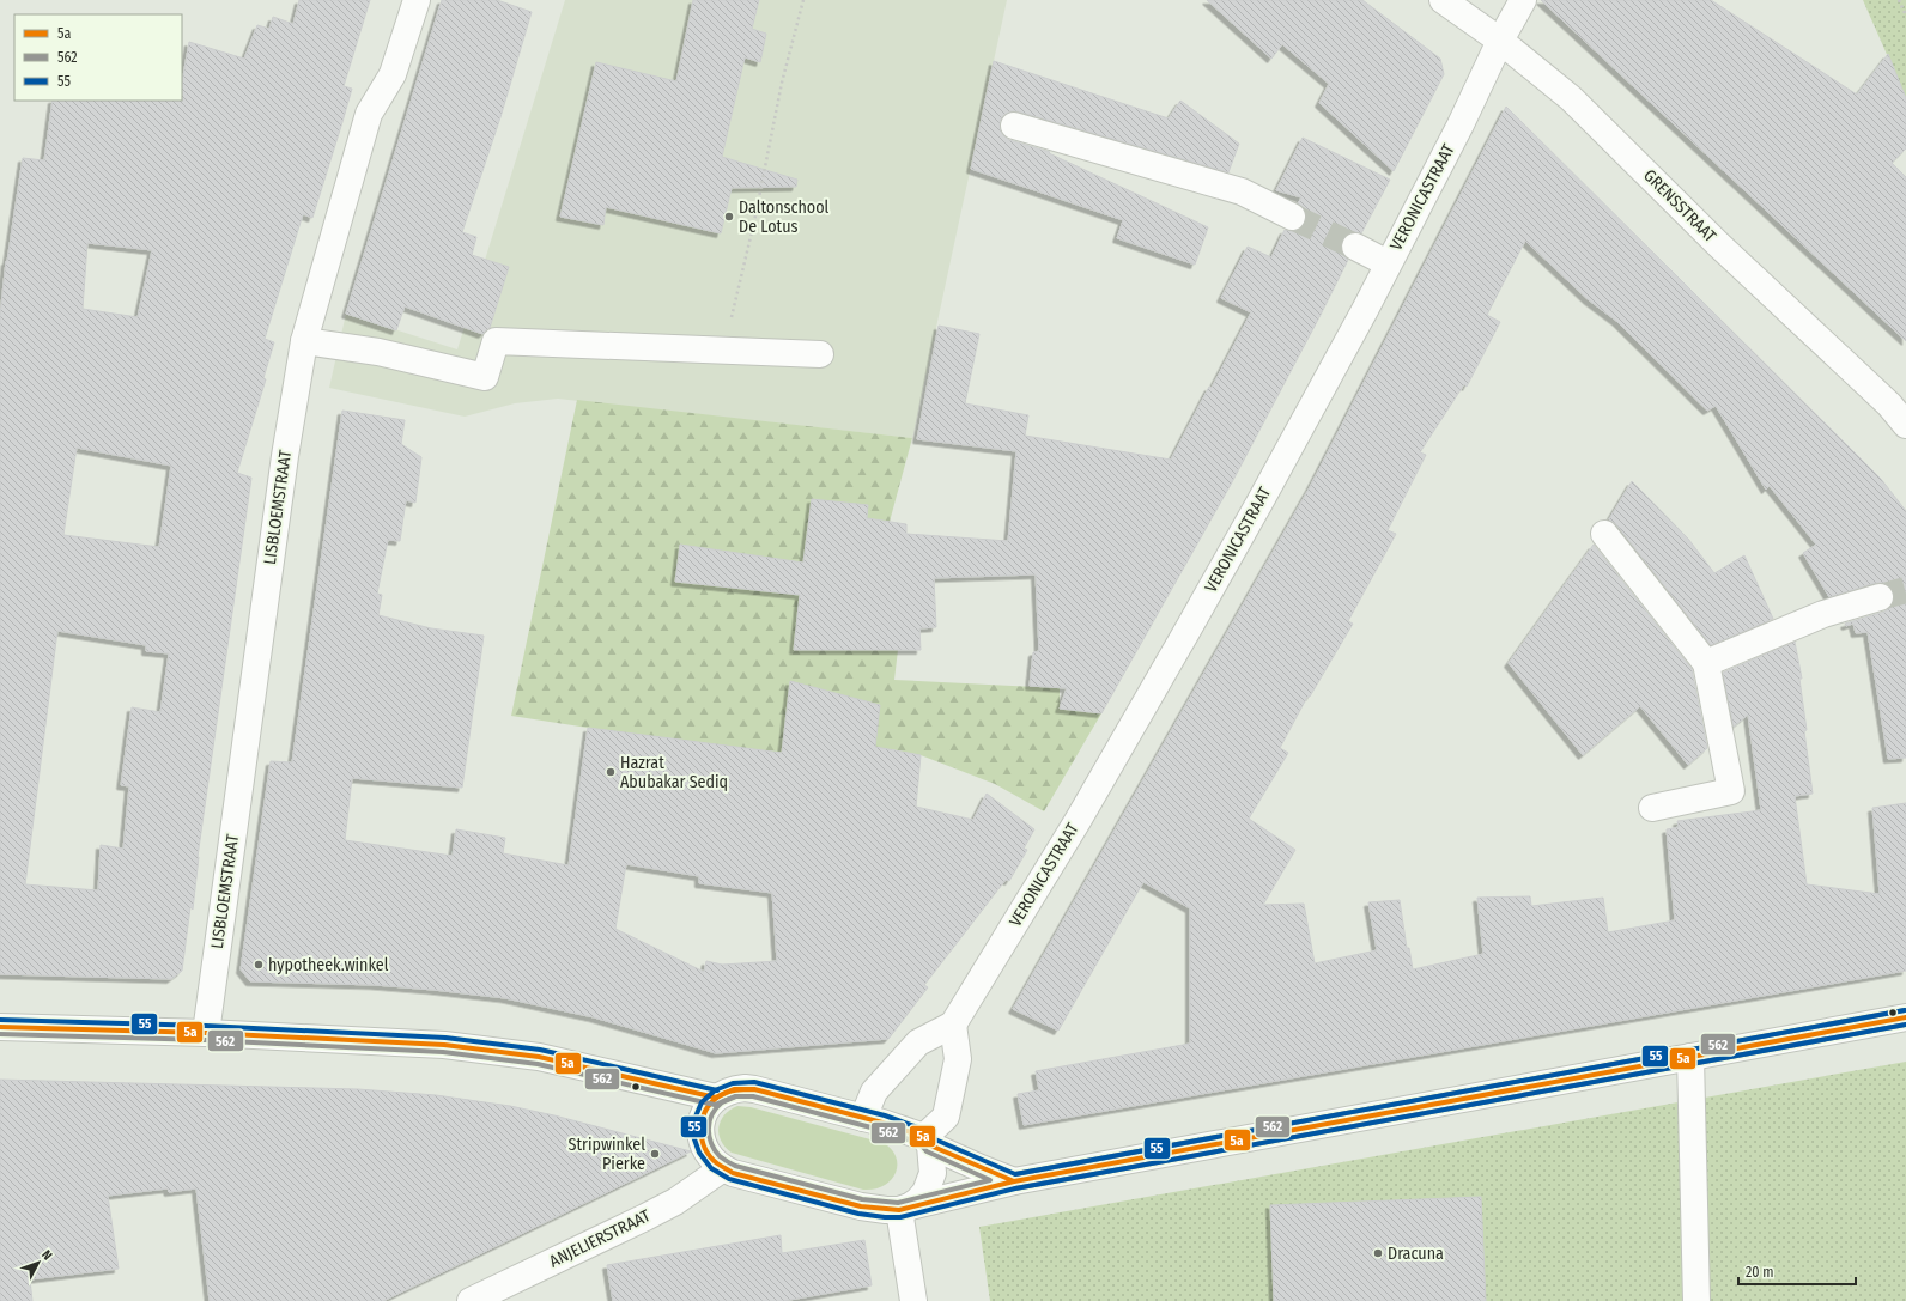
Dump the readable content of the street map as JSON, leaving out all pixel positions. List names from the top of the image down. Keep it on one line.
{"streets":{"street":["VERONICASTRAAT","GRENSSTRAAT","LISBLOEMSTRAAT","ANJELIERSTRAAT"]},"crossings":[["VERONICASTRAAT","GRENSSTRAAT"]],"places":["Daltonschool De Lotus","Hazrat Abubakar Sediq","hypotheek.winkel","Stripwinkel Pierke","Dracuna"],"lines":["transit line 562","transit line 55","transit line 5a"],"legend":["5a","562","55"],"scale_bar":"20 m","north":"top right"}
